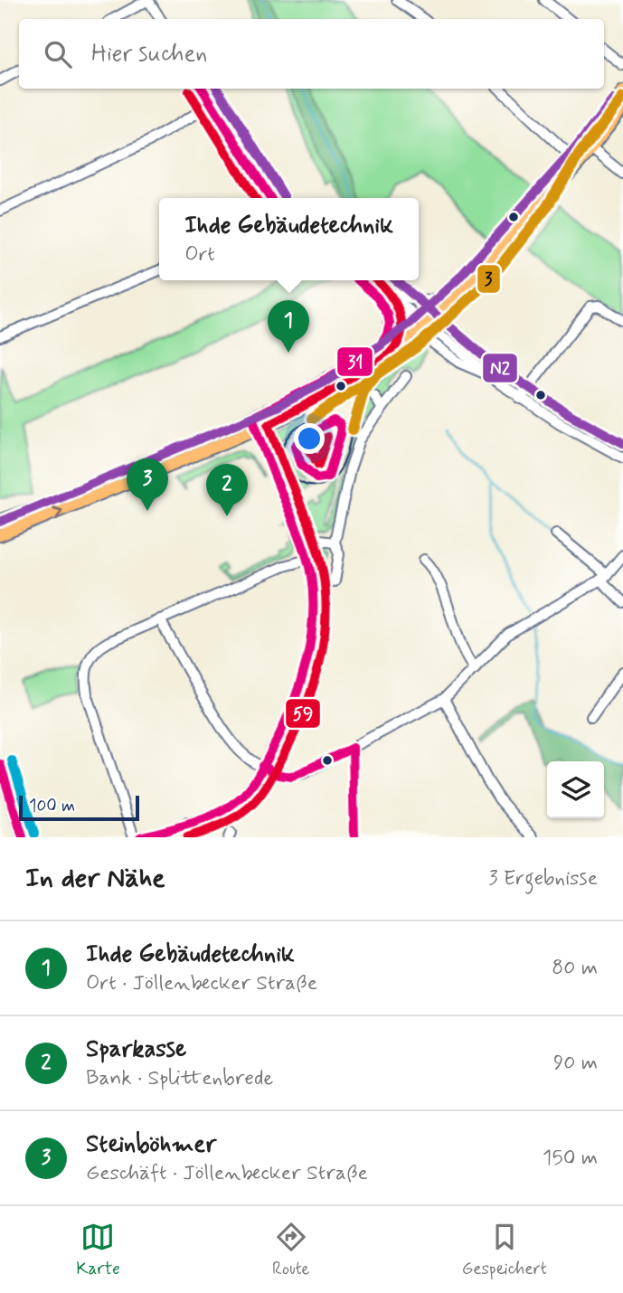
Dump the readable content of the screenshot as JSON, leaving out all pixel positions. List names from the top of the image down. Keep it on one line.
{"lines":["transit line 31","transit line N2","transit line 59","metro line 3"],"scale_bar":"100 m","page":{"search":"Hier suchen","popup":["Ihde Gebäudetechnik","Ort"],"pins":["1","3","2"],"scale":"100 m","heading":["In der Nähe","3 Ergebnisse"],"list":[{"mark":"1","name":"Ihde Gebäudetechnik","note":"Ort · Jöllenbecker Straße","value":"80 m"},{"mark":"2","name":"Sparkasse","note":"Bank · Splittenbrede","value":"90 m"},{"mark":"3","name":"Steinböhmer","note":"Geschäft · Jöllenbecker Straße","value":"150 m"}],"nav":["Karte","Route","Gespeichert"]}}
